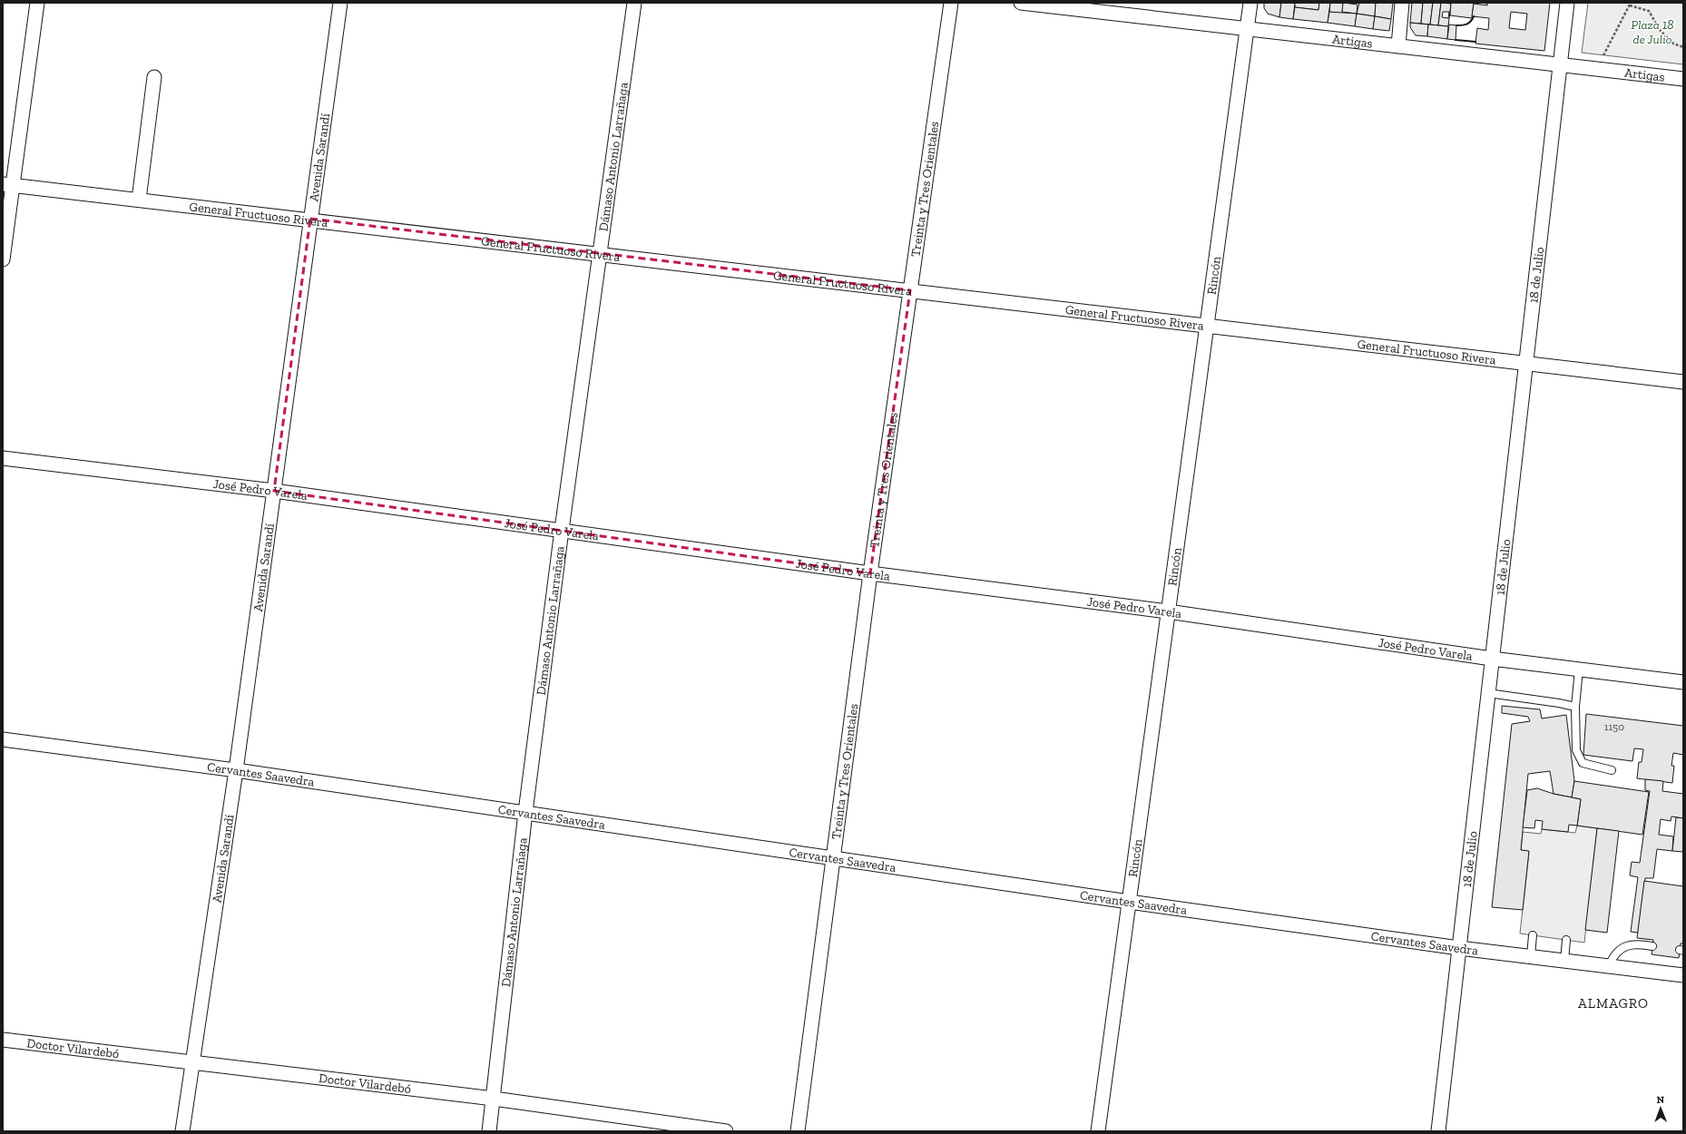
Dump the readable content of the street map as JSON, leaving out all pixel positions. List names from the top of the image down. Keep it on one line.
{"streets":{"street":["Artigas","Dámaso Antonio Larrañaga","Avenida Sarandí","Treinta y Tres Orientales","General Fructuoso Rivera","18 de Julio","Rincón","José Pedro Varela","Cervantes Saavedra","Doctor Vilardebó"]},"crossings":[["Artigas","18 de Julio"],["Artigas","Rincón"],["Dámaso Antonio Larrañaga","General Fructuoso Rivera"],["Dámaso Antonio Larrañaga","José Pedro Varela"],["Dámaso Antonio Larrañaga","Cervantes Saavedra"],["Dámaso Antonio Larrañaga","Doctor Vilardebó"],["Avenida Sarandí","General Fructuoso Rivera"],["Avenida Sarandí","José Pedro Varela"],["Avenida Sarandí","Cervantes Saavedra"],["Avenida Sarandí","Doctor Vilardebó"],["Treinta y Tres Orientales","General Fructuoso Rivera"],["Treinta y Tres Orientales","José Pedro Varela"],["Treinta y Tres Orientales","Cervantes Saavedra"],["General Fructuoso Rivera","18 de Julio"],["General Fructuoso Rivera","Rincón"],["18 de Julio","José Pedro Varela"],["18 de Julio","Cervantes Saavedra"],["Rincón","José Pedro Varela"],["Rincón","Cervantes Saavedra"]],"districts":["ALMAGRO"],"parks":["Plaza 18 de Julio"],"house_numbers":["1150"],"north":"top"}
